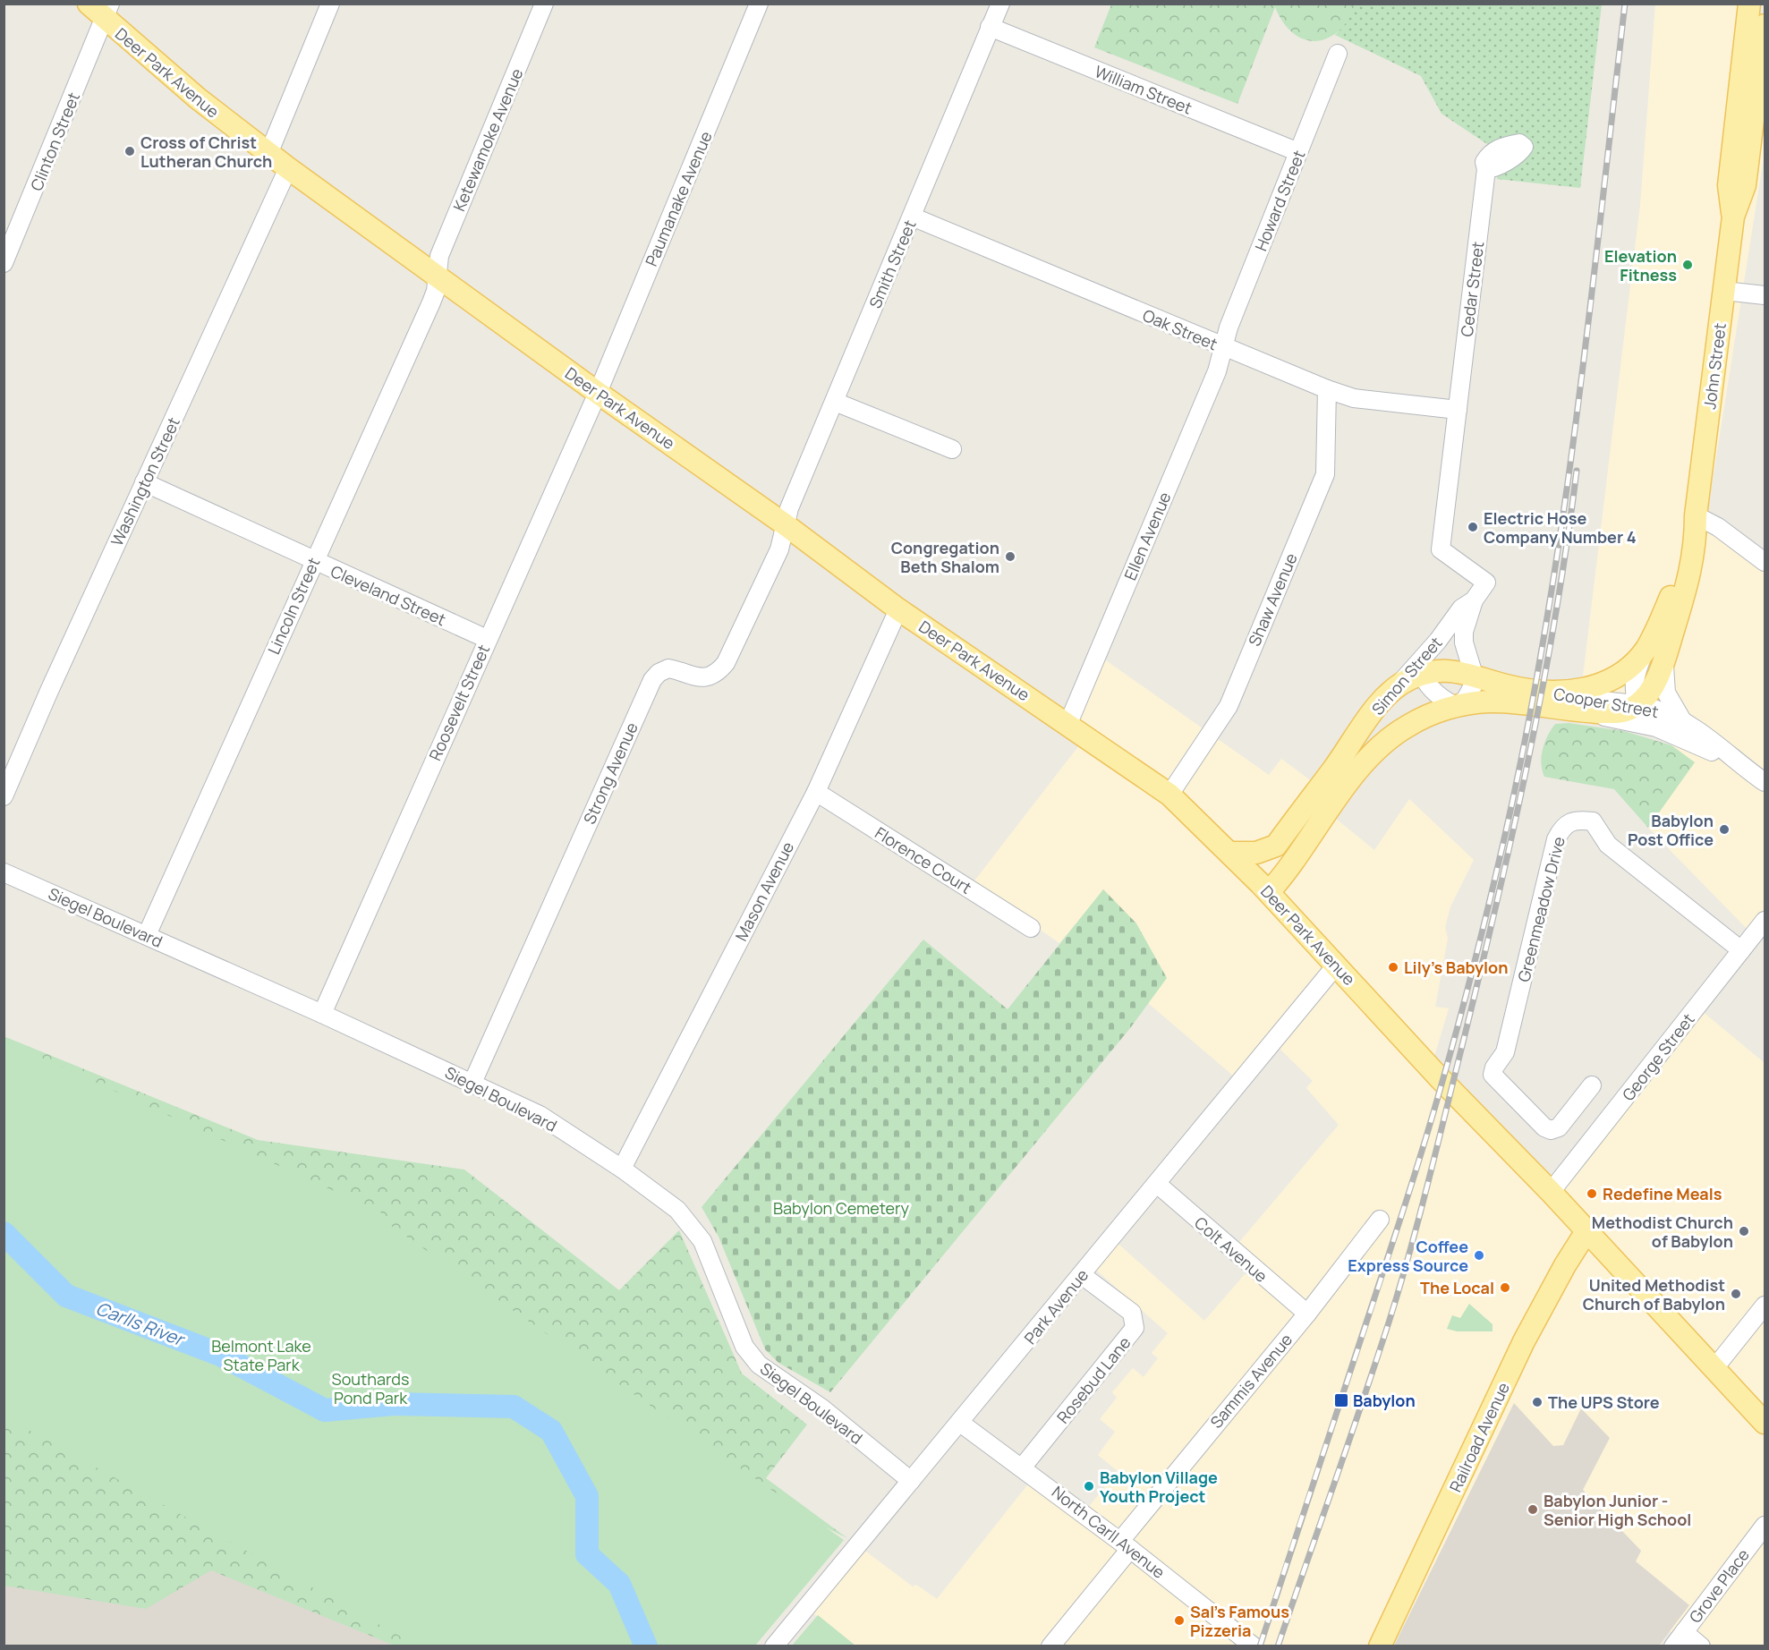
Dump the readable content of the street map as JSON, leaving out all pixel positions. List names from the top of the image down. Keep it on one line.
{"streets":{"main road":["Deer Park Avenue","John Street","Simon Street","Cooper Street","Railroad Avenue"],"street":["William Street","Ketewamoke Avenue","Clinton Street","Paumanake Avenue","Howard Street","Smith Street","Cedar Street","Oak Street","Washington Street","Ellen Avenue","Cleveland Street","Shaw Avenue","Lincoln Street","Roosevelt Street","Strong Avenue","Florence Court","Mason Avenue","Greenmeadow Drive","Siegel Boulevard","George Street","Colt Avenue","Park Avenue","Rosebud Lane","Sammis Avenue","North Carll Avenue","Grove Place"]},"crossings":[["Deer Park Avenue","Ketewamoke Avenue"],["Deer Park Avenue","Clinton Street"],["Deer Park Avenue","Paumanake Avenue"],["Deer Park Avenue","Smith Street"],["Deer Park Avenue","Washington Street"],["Deer Park Avenue","Ellen Avenue"],["Deer Park Avenue","Shaw Avenue"],["Deer Park Avenue","Lincoln Street"],["Deer Park Avenue","Simon Street"],["Deer Park Avenue","Roosevelt Street"],["Deer Park Avenue","Strong Avenue"],["Deer Park Avenue","Mason Avenue"],["Deer Park Avenue","George Street"],["Deer Park Avenue","Park Avenue"],["Deer Park Avenue","Railroad Avenue"],["William Street","Howard Street"],["William Street","Smith Street"],["Ketewamoke Avenue","Lincoln Street"],["Paumanake Avenue","Roosevelt Street"],["Howard Street","Oak Street"],["Howard Street","Ellen Avenue"],["Smith Street","Oak Street"],["Smith Street","Strong Avenue"],["Cedar Street","Oak Street"],["Cedar Street","Simon Street"],["Oak Street","Ellen Avenue"],["Oak Street","Shaw Avenue"],["Oak Street","Simon Street"],["John Street","Cooper Street"],["Washington Street","Cleveland Street"],["Cleveland Street","Lincoln Street"],["Cleveland Street","Roosevelt Street"],["Lincoln Street","Siegel Boulevard"],["Simon Street","Cooper Street"],["Roosevelt Street","Siegel Boulevard"],["Strong Avenue","Siegel Boulevard"],["Florence Court","Mason Avenue"],["Mason Avenue","Siegel Boulevard"],["Greenmeadow Drive","George Street"],["Siegel Boulevard","Park Avenue"],["Colt Avenue","Park Avenue"],["Colt Avenue","Sammis Avenue"],["Park Avenue","Rosebud Lane"],["Park Avenue","North Carll Avenue"],["Rosebud Lane","North Carll Avenue"],["Sammis Avenue","North Carll Avenue"]],"water":["Carlls River"],"parks":["Babylon Cemetery","Belmont Lake State Park","Southards Pond Park"],"places":{"other":["Cross of Christ Lutheran Church","Elevation Fitness","Electric Hose Company Number 4","Congregation Beth Shalom","Babylon Post Office","Lily's Babylon","Redefine Meals","Methodist Church of Babylon","Coffee Express Source","The Local","United Methodist Church of Babylon","The UPS Store","Babylon Village Youth Project","Babylon Junior - Senior High School","Sal's Famous Pizzeria"],"transit":["Babylon"]}}
